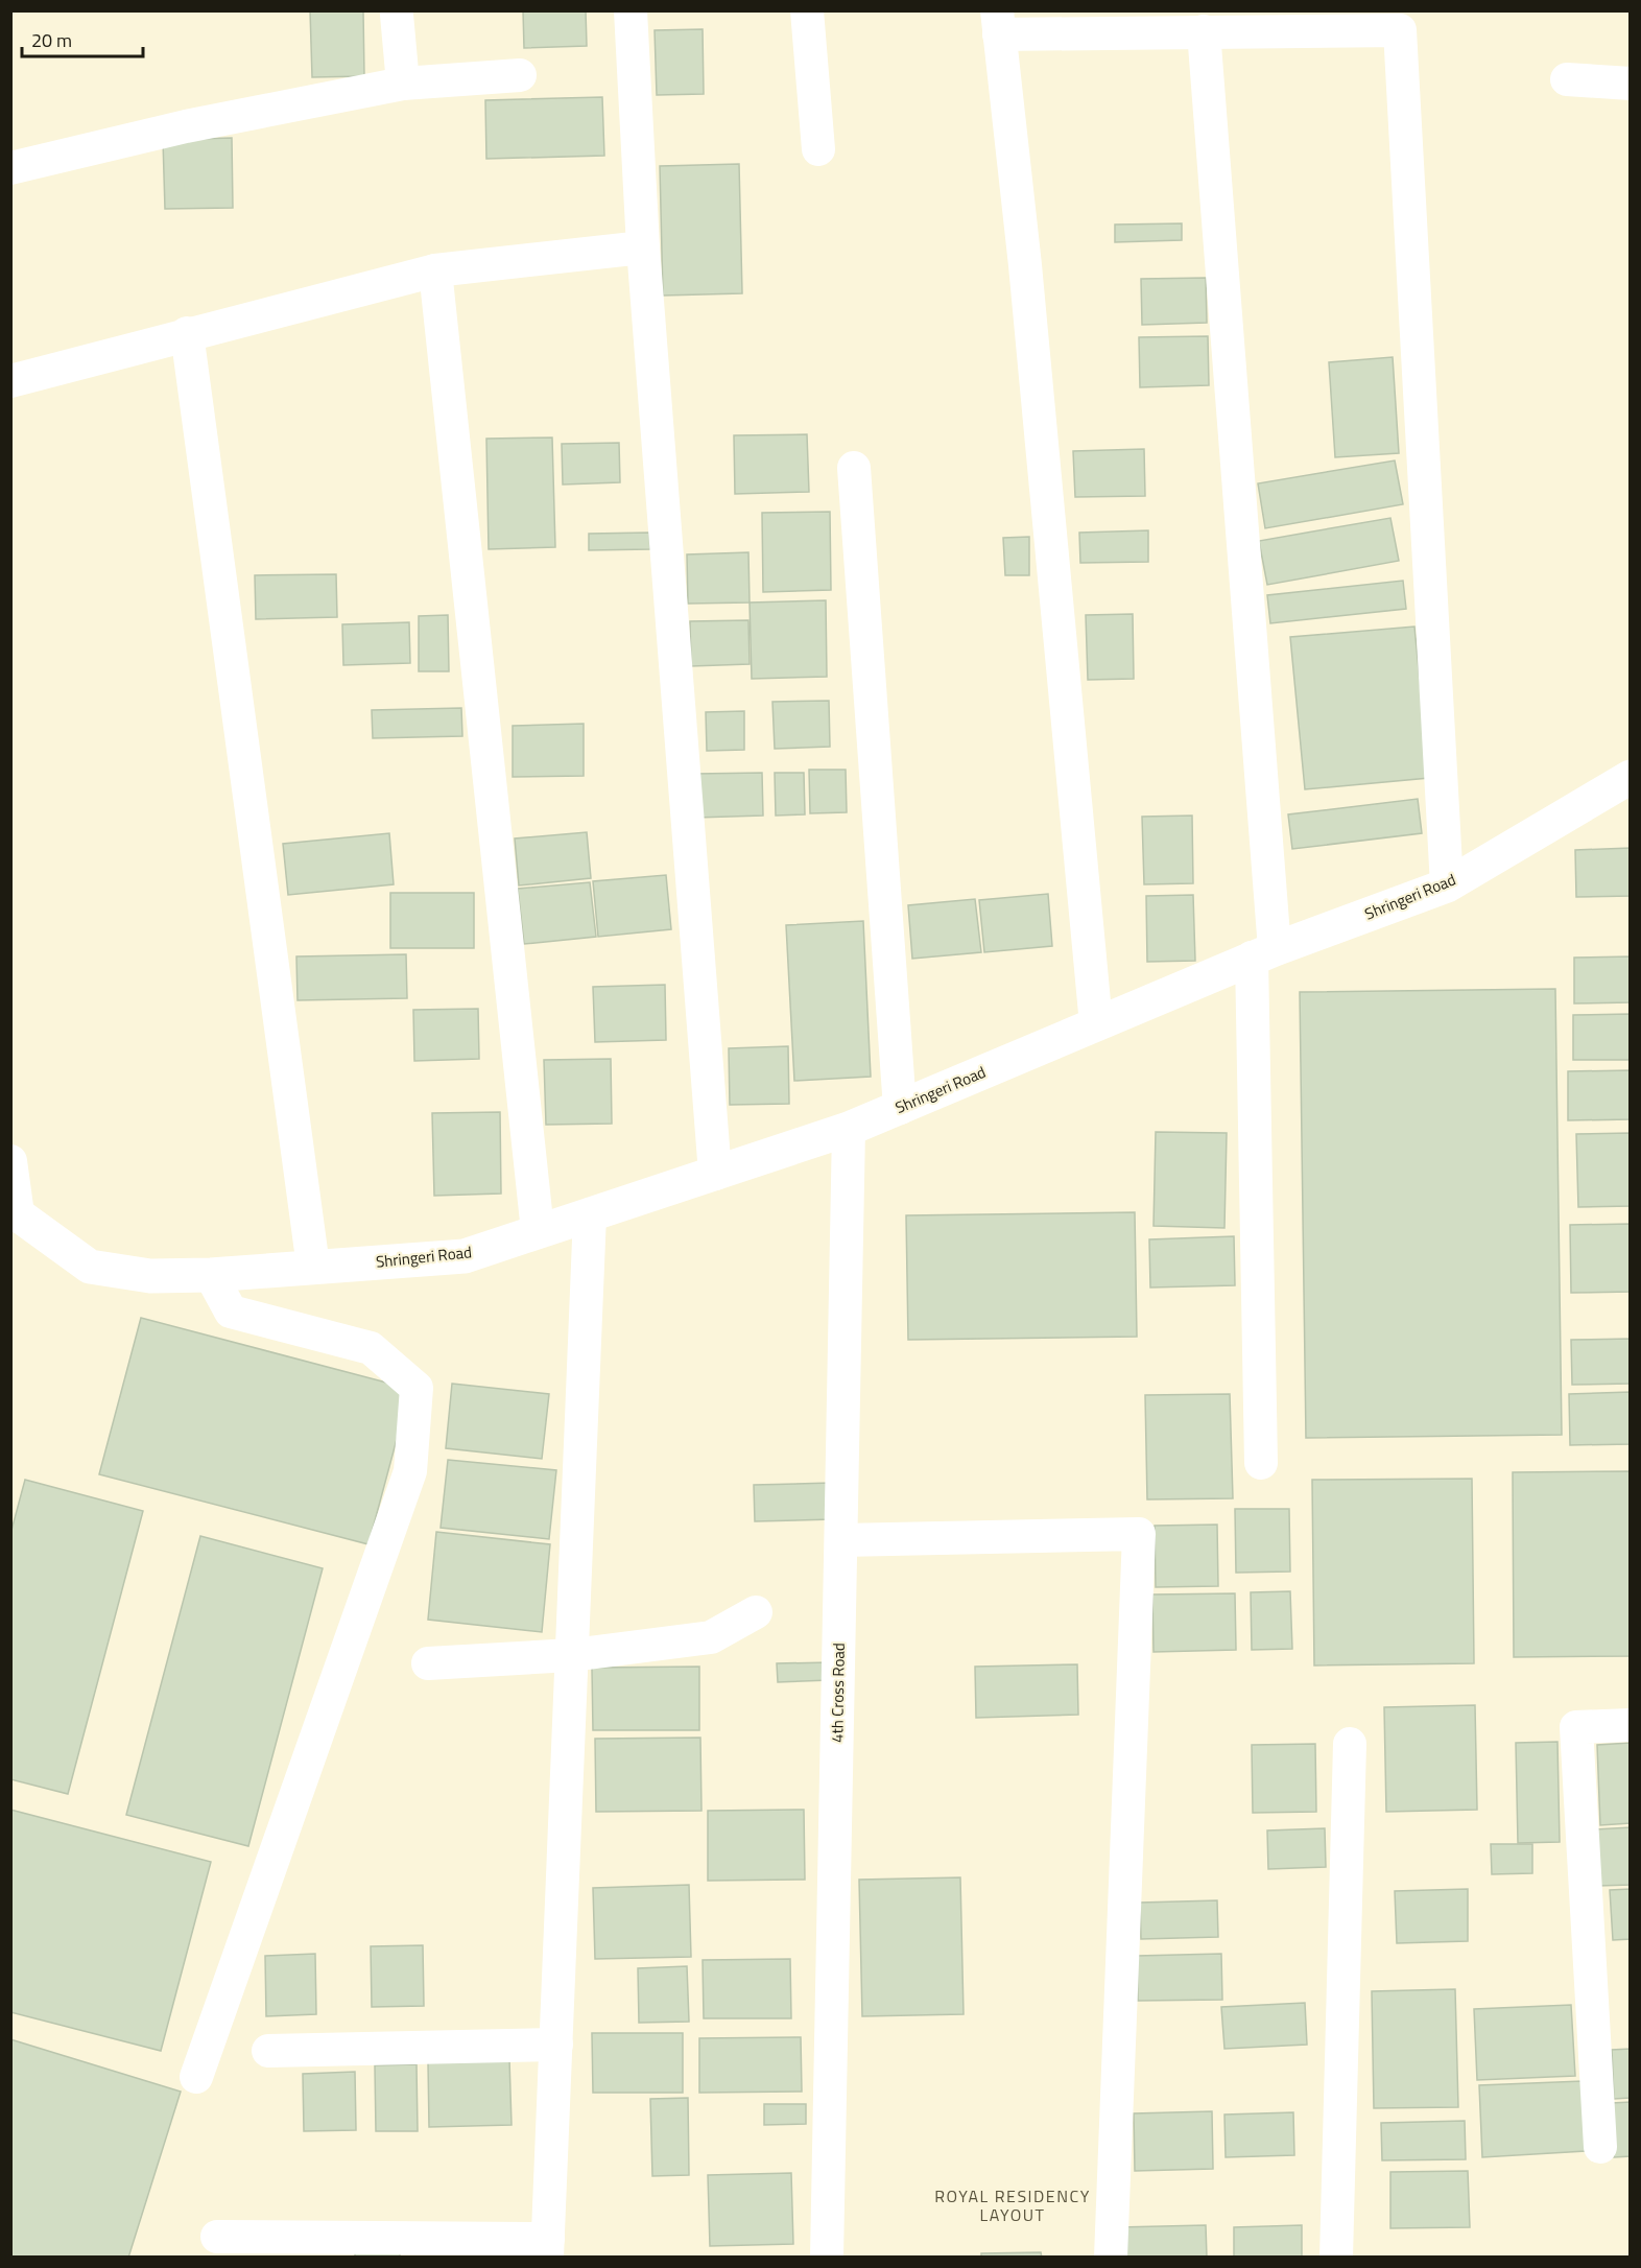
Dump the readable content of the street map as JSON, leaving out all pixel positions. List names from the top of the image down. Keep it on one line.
{"streets":{"street":["Shringeri Road","4th Cross Road"]},"crossings":[["Shringeri Road","4th Cross Road"]],"districts":["ROYAL RESIDENCY LAYOUT"],"scale_bar":"20 m"}
